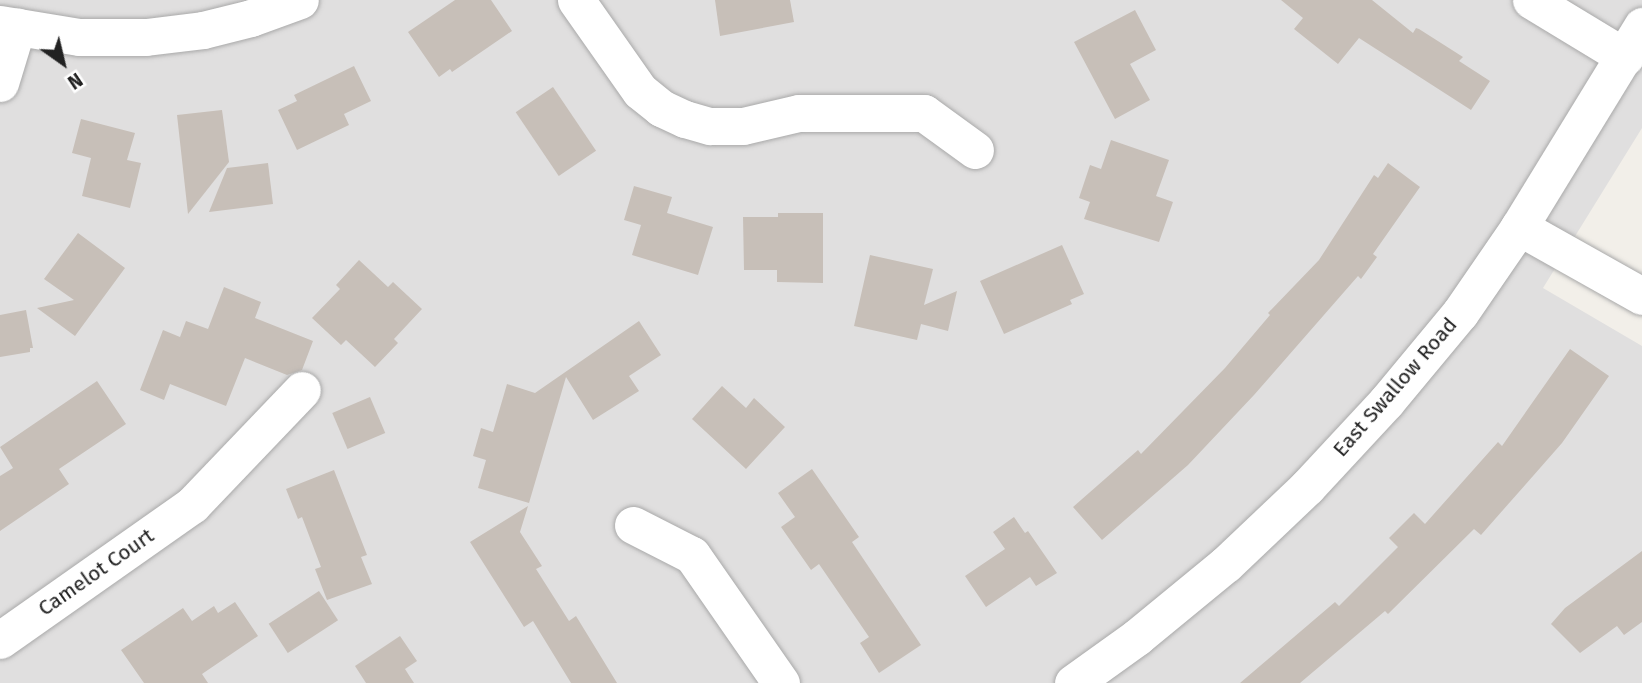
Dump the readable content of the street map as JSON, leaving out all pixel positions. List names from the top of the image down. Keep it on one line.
{"streets":{"street":["East Swallow Road","Camelot Court"]},"north":"bottom right"}
